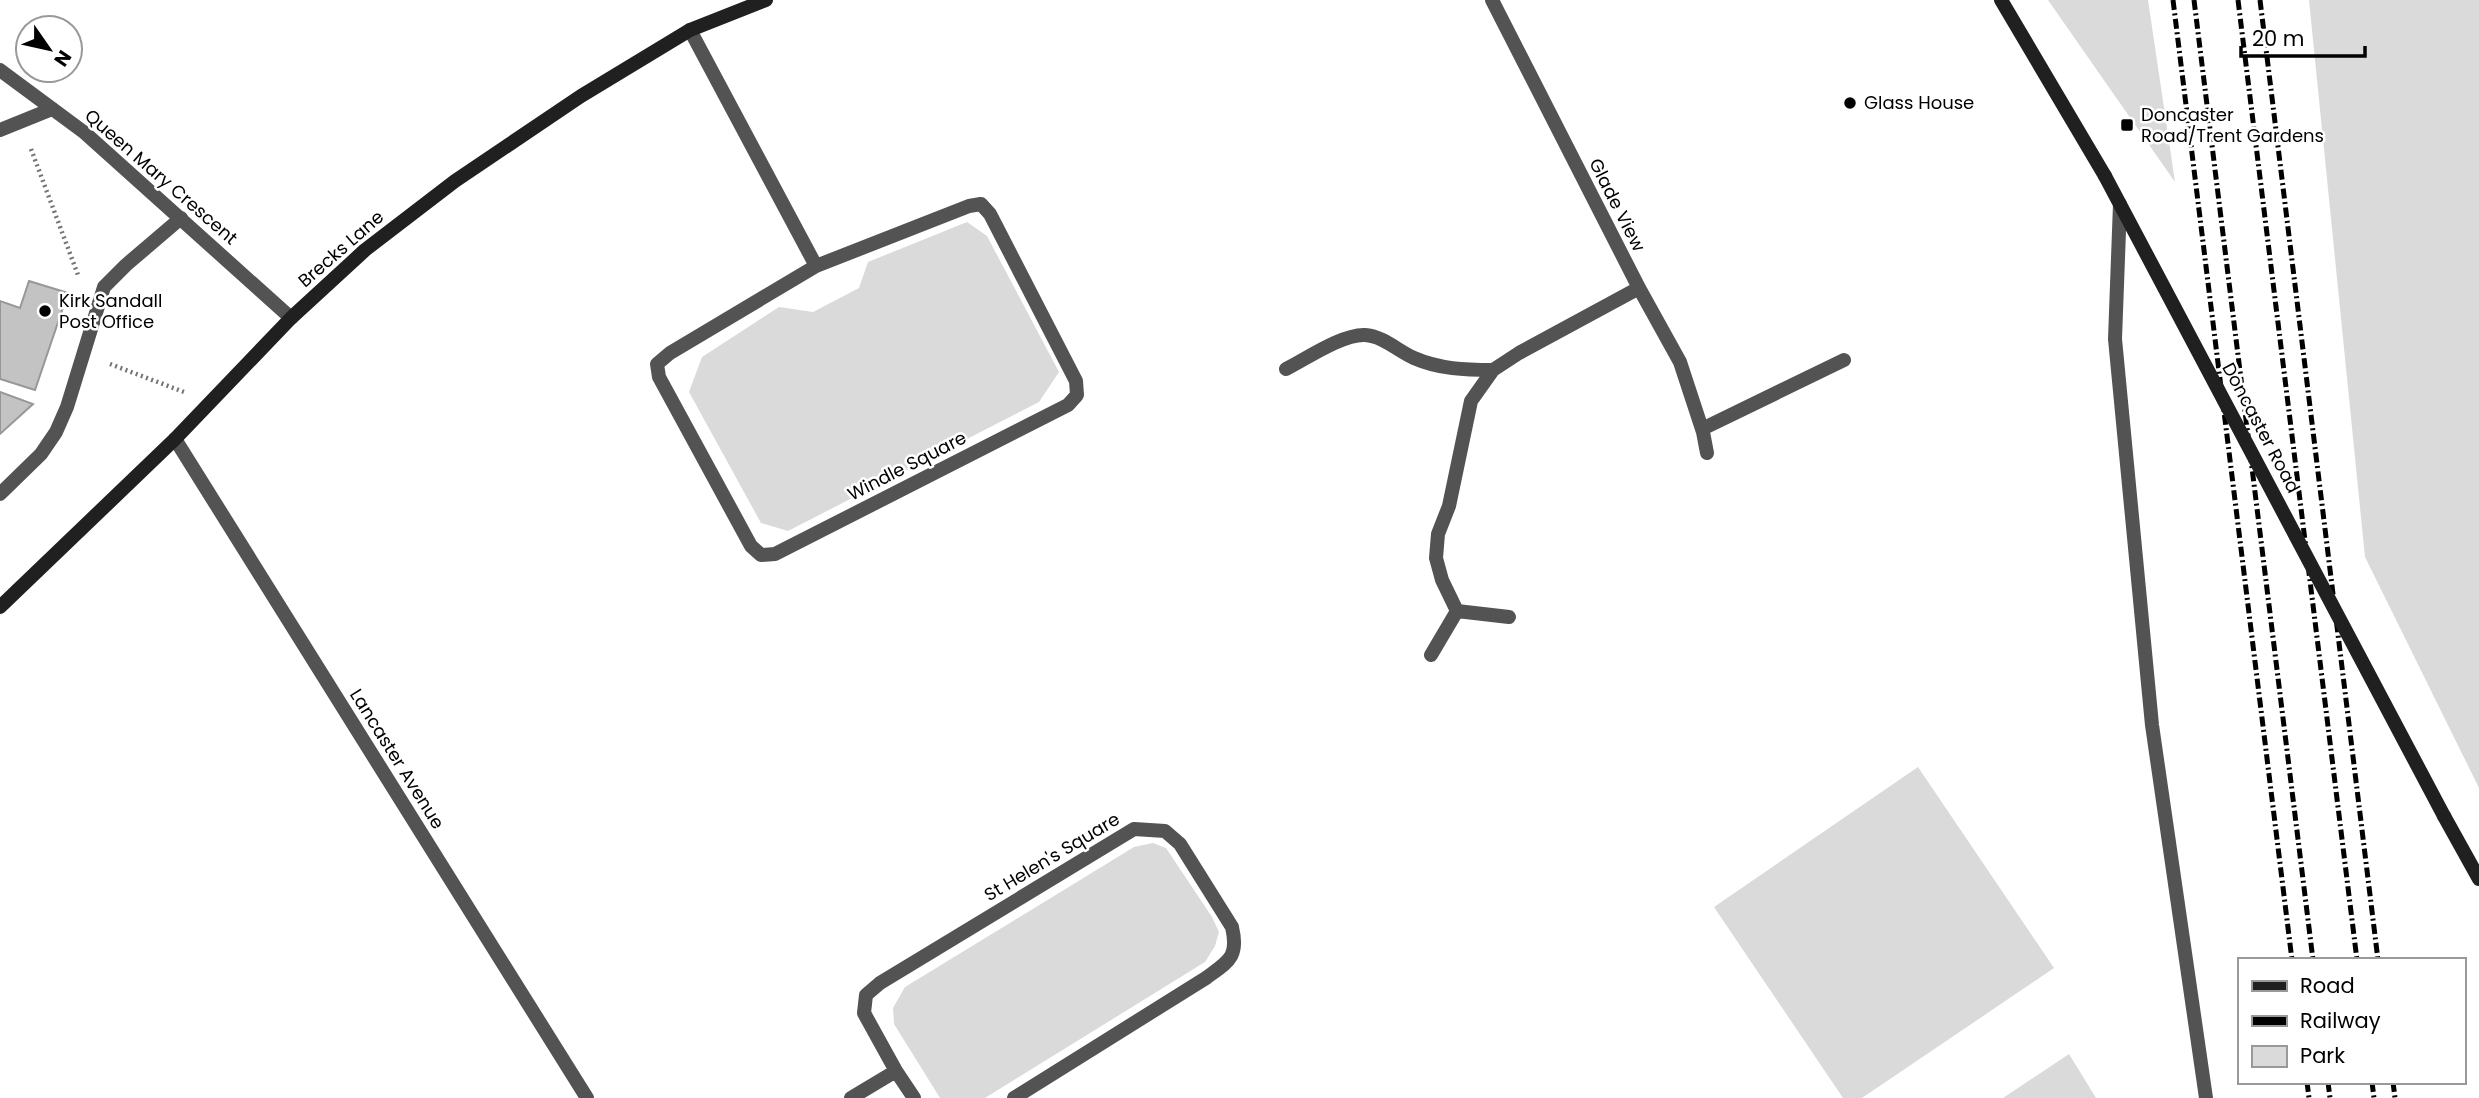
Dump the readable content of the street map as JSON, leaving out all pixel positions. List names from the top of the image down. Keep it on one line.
{"streets":{"street":["Queen Mary Crescent","Glade View","Brecks Lane","Doncaster Road","Windle Square","Lancaster Avenue","St Helen's Square"]},"crossings":[["Queen Mary Crescent","Brecks Lane"],["Brecks Lane","Lancaster Avenue"]],"places":{"other":["Glass House","Kirk Sandall Post Office"],"transit":["Doncaster Road/Trent Gardens"]},"legend":["Road","Railway","Park"],"scale_bar":"20 m","north":"bottom right"}
